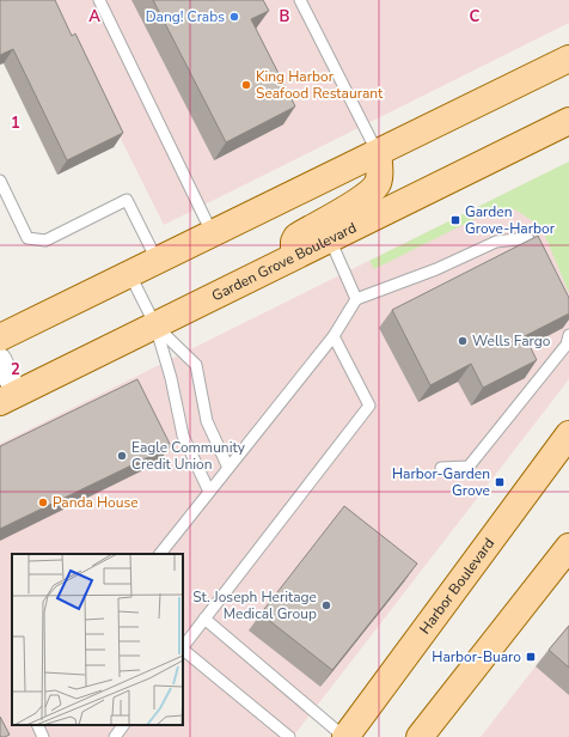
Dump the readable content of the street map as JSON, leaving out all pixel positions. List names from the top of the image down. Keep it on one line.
{"streets":{"main road":["Garden Grove Boulevard","Harbor Boulevard"]},"places":{"other":["Dang! Crabs","King Harbor Seafood Restaurant","Wells Fargo","Eagle Community Credit Union","Panda House","St. Joseph Heritage Medical Group"],"transit":["Garden Grove-Harbor","Harbor-Garden Grove","Harbor-Buaro"]},"grid":{"columns":["A","B","C"],"rows":["1","2"]}}
